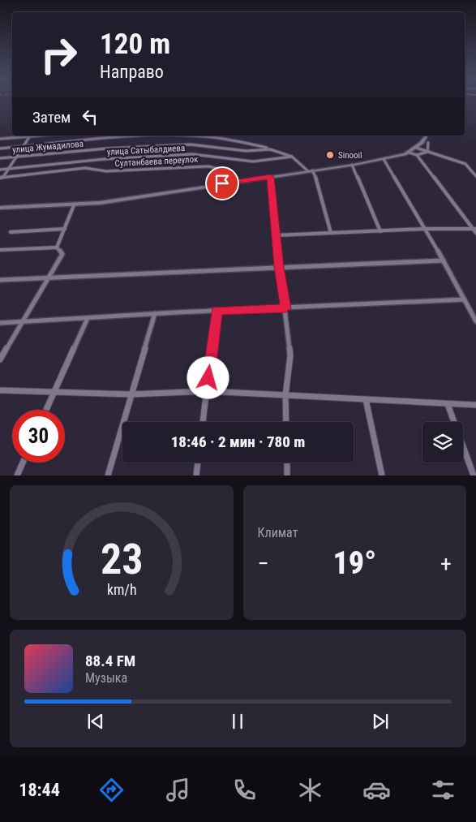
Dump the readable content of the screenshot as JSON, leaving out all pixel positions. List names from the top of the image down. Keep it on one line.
{"streets":{"street":["улица Жумадилова","улица Сатыбалдиева","Султанбаева переулок"]},"crossings":[["улица Жумадилова","улица Сатыбалдиева"]],"places":["Sinooil"],"page":{"turn":["120 m","Направо"],"then":"Затем","limit":"30","trip":"18:46 · 2 мин · 780 m","tile":"Климат","heat":["−","19°","+"],"song":["88.4 FM","Музыка"],"tabs":"18:44","gauge":["23","km/h"]}}
